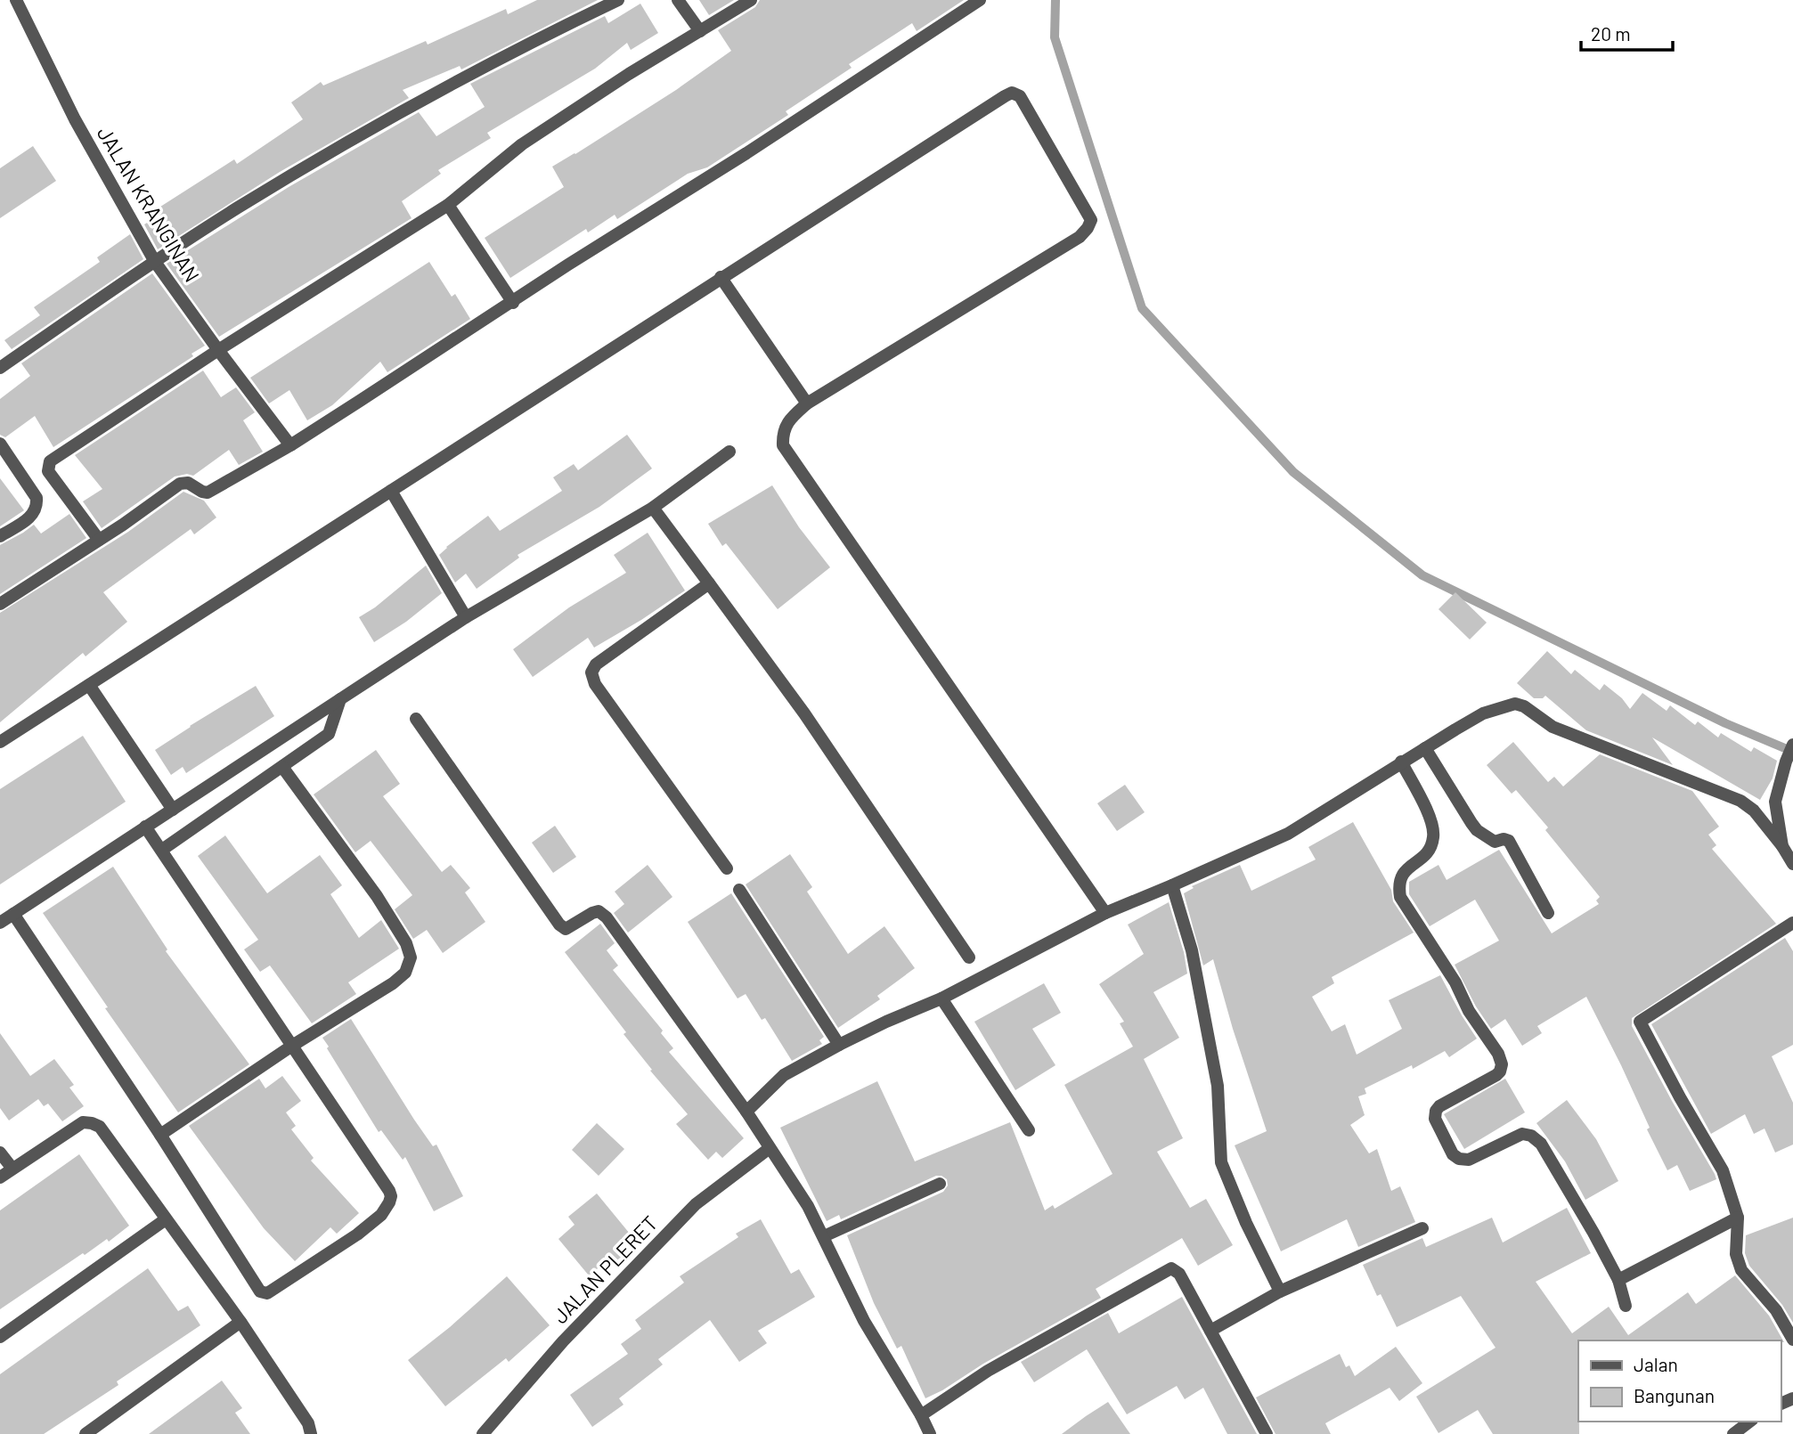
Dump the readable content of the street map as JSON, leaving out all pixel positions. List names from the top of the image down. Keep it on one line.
{"streets":{"street":["JALAN KRANGINAN","JALAN PLERET"]},"legend":["Jalan","Bangunan"],"scale_bar":"20 m"}
